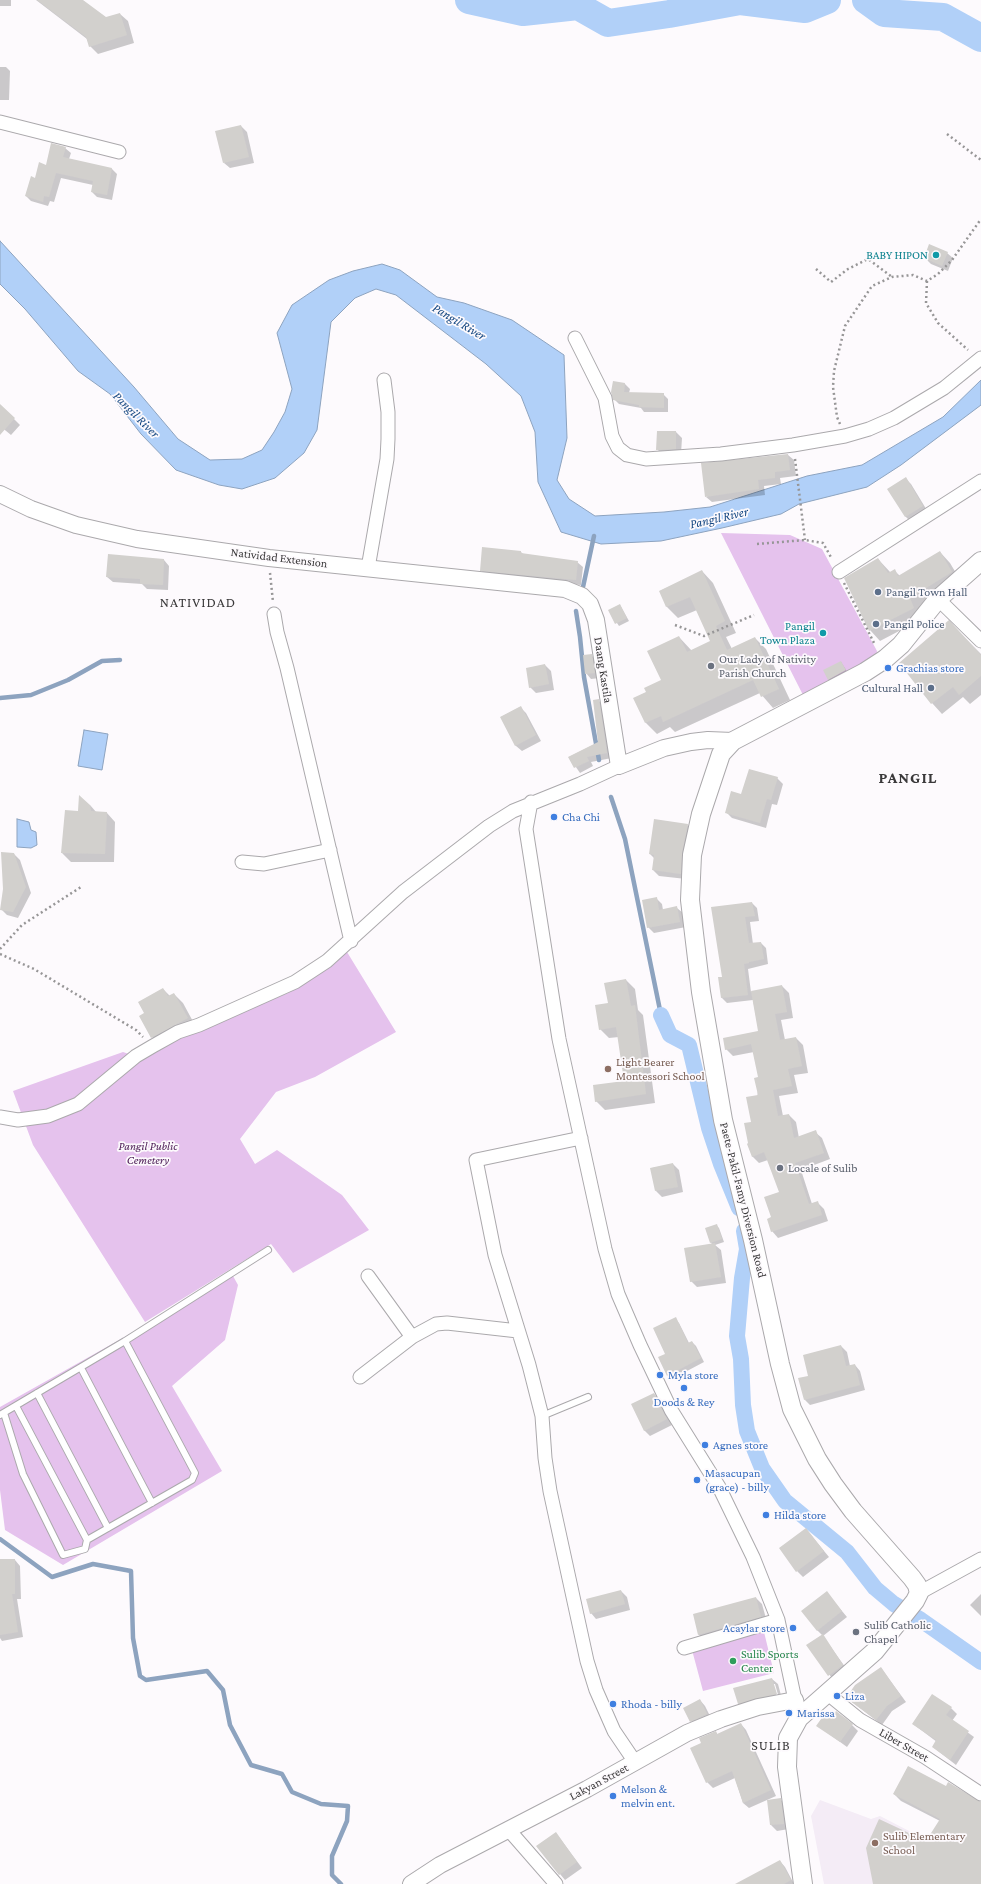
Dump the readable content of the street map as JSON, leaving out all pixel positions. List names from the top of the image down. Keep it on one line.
{"streets":{"main road":["Paete-Pakil-Famy Diversion Road"],"street":["Natividad Extension","Daang Kastila","Liber Street","Lakyan Street"]},"crossings":[["Natividad Extension","Daang Kastila"]],"districts":["NATIVIDAD","PANGIL","SULIB"],"water":["Pangil River"],"parks":["Pangil Public Cemetery"],"places":["BABY HIPON","Pangil Town Hall","Pangil Police","Pangil Town Plaza","Our Lady of Nativity Parish Church","Grachias store","Cultural Hall","Cha Chi","Light Bearer Montessori School","Locale of Sulib","Myla store","Doods & Rey","Agnes store","Masacupan (grace) - billy","Hilda store","Acaylar store","Sulib Catholic Chapel","Sulib Sports Center","Liza","Rhoda - billy","Marissa","Melson & melvin ent.","Sulib Elementary School"]}
